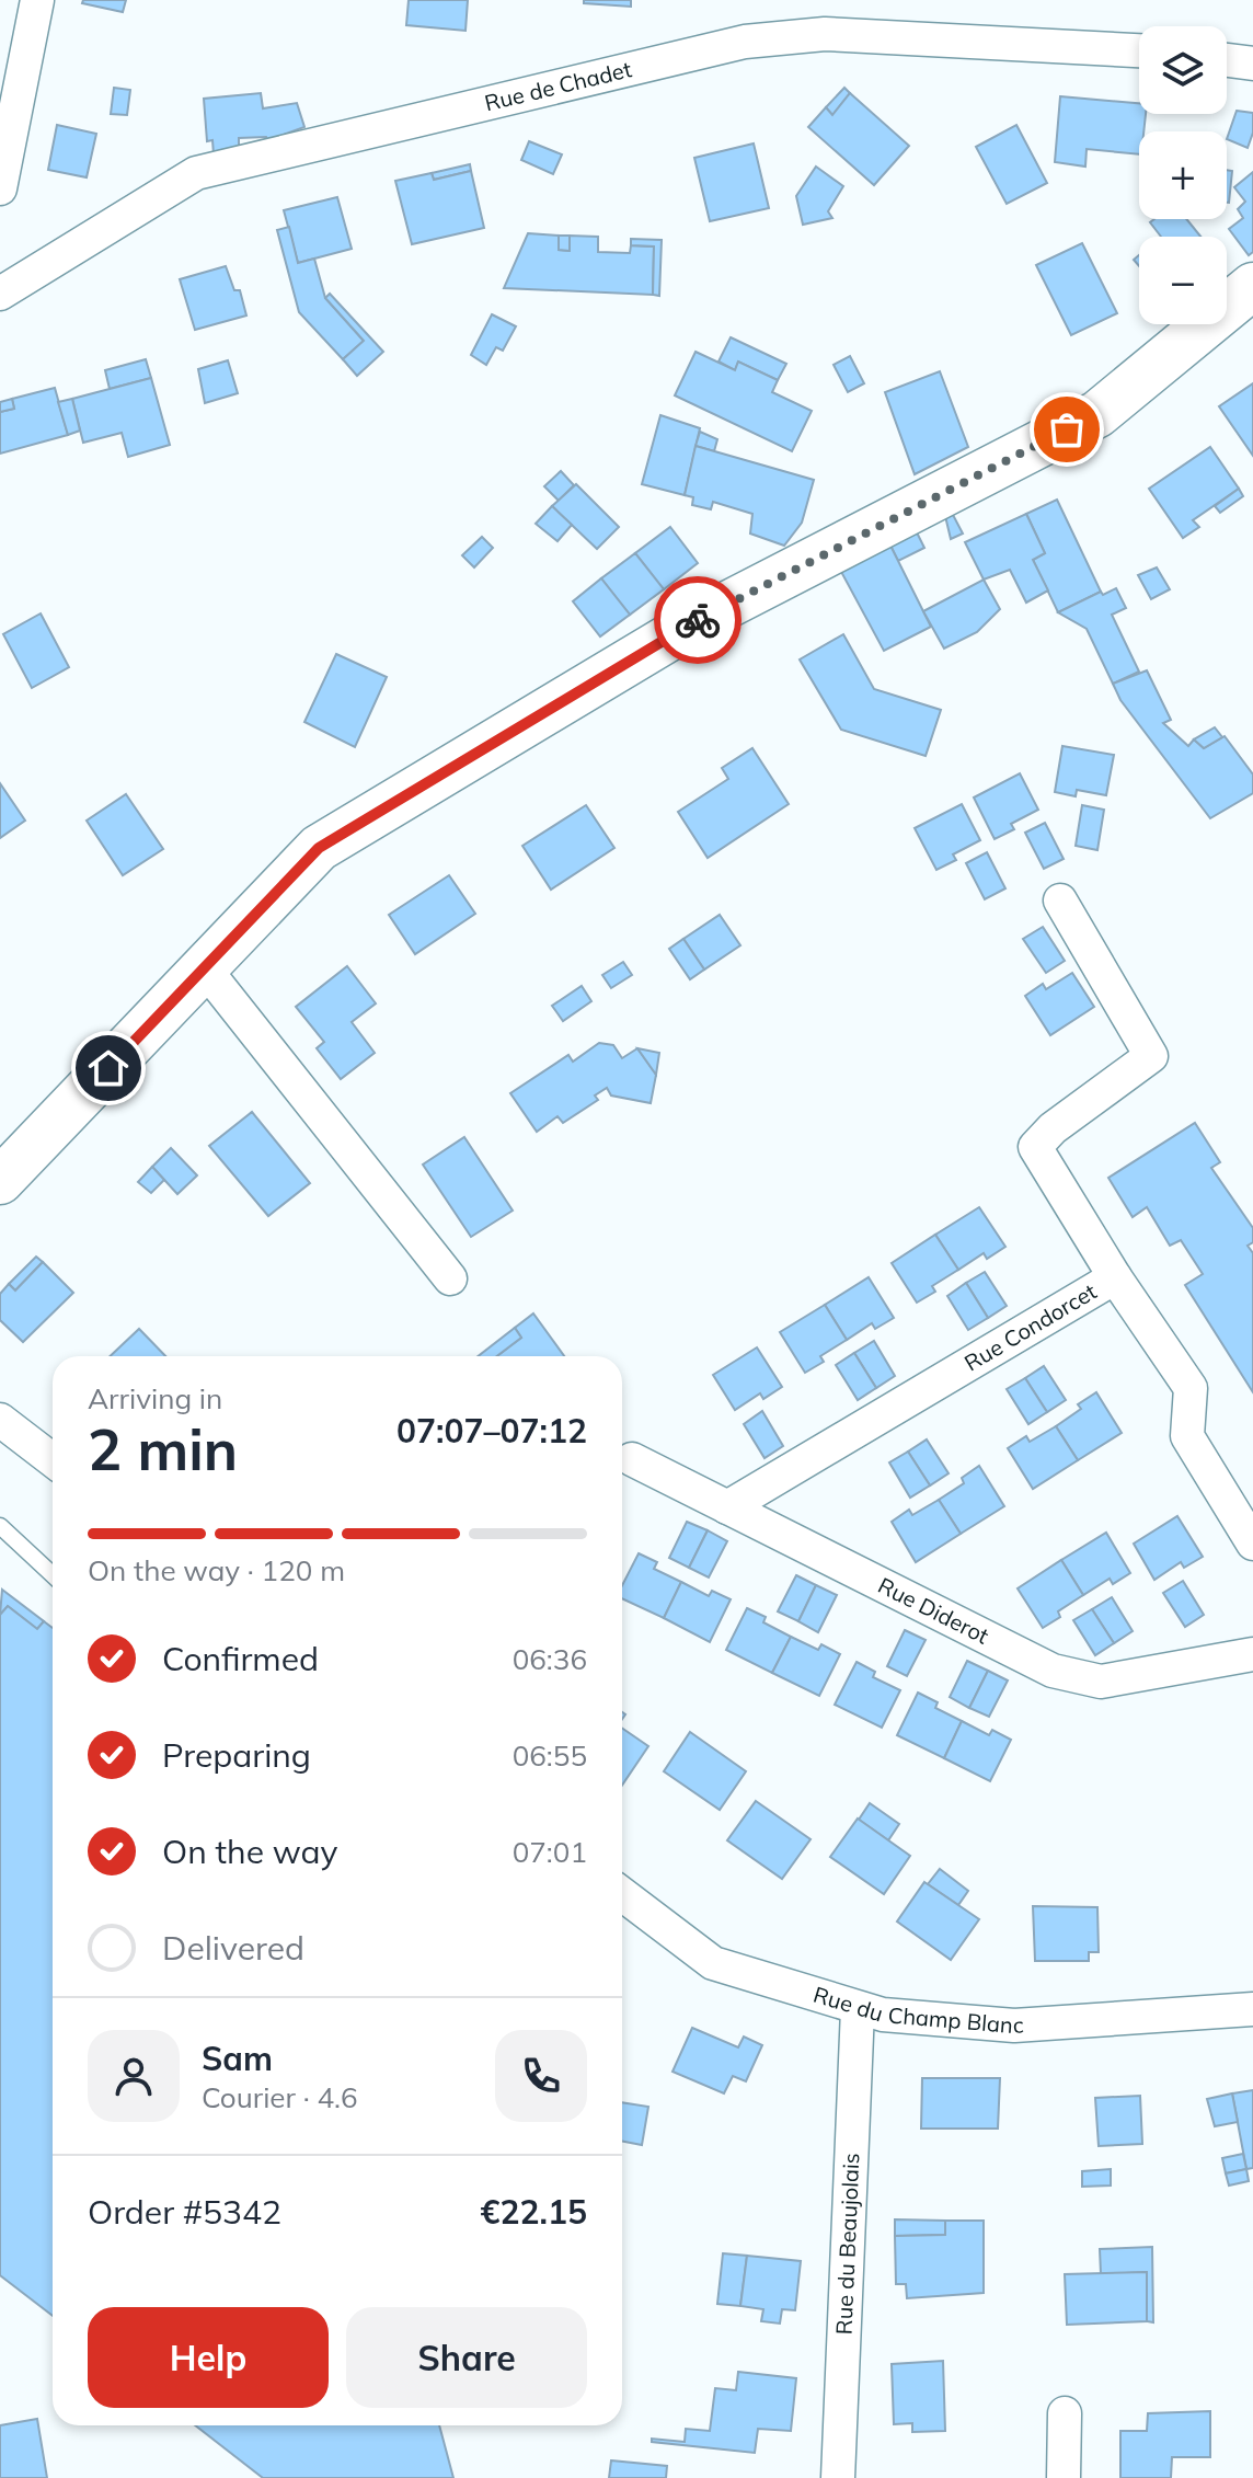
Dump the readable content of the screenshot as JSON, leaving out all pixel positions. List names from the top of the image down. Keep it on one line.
{"streets":{"street":["Rue de Chadet","Rue Condorcet","Rue Diderot","Rue du Champ Blanc","Rue du Beaujolais"]},"crossings":[["Rue Condorcet","Rue Diderot"],["Rue du Champ Blanc","Rue du Beaujolais"]],"page":{"map_buttons":["+","−"],"heading":["2 min","Arriving in","07:07–07:12"],"panel":["Sam","Courier · 4.6","Order #5342","€22.15"],"bar":"On the way · 120 m","list":[["Confirmed","06:36"],["Preparing","06:55"],["On the way","07:01"],"Delivered"],"buttons":["Help","Share"]}}
